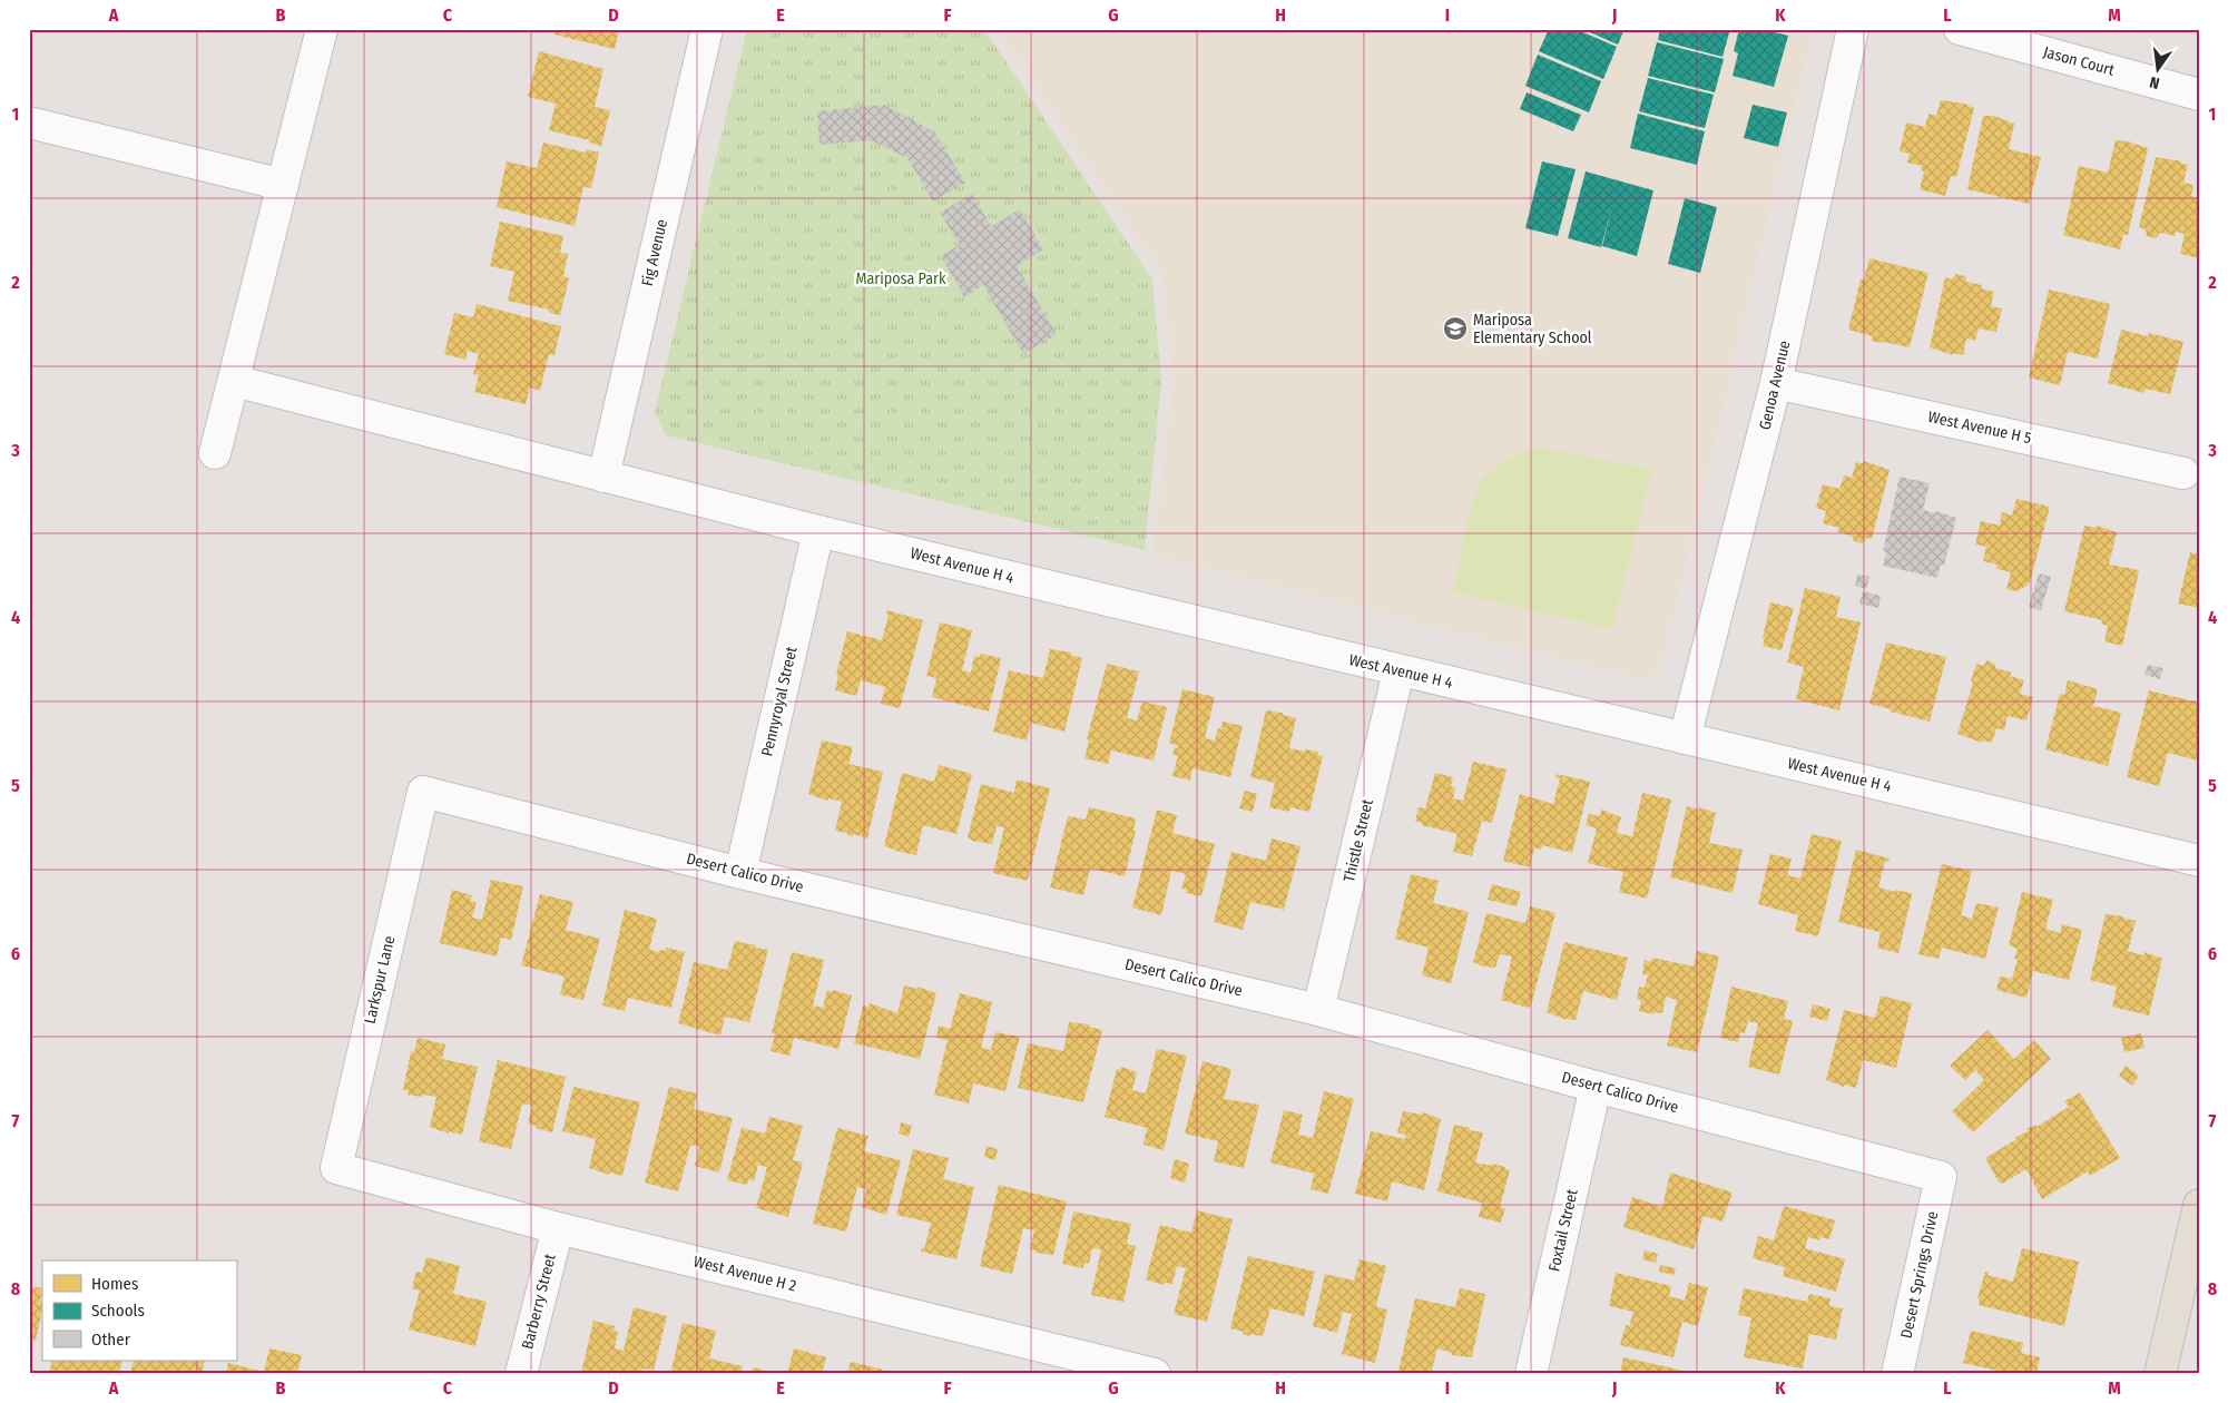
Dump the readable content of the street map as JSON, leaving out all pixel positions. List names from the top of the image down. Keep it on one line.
{"streets":{"street":["Jason Court","Fig Avenue","Genoa Avenue","West Avenue H 5","West Avenue H 4","Pennyroyal Street","Thistle Street","Desert Calico Drive","Larkspur Lane","Foxtail Street","West Avenue H 2","Desert Springs Drive","Barberry Street"]},"crossings":[["Fig Avenue","West Avenue H 4"],["Genoa Avenue","West Avenue H 5"],["Genoa Avenue","West Avenue H 4"],["West Avenue H 4","Pennyroyal Street"],["West Avenue H 4","Thistle Street"],["Pennyroyal Street","Desert Calico Drive"],["Thistle Street","Desert Calico Drive"],["Desert Calico Drive","Larkspur Lane"],["Desert Calico Drive","Foxtail Street"],["Desert Calico Drive","Desert Springs Drive"],["Larkspur Lane","West Avenue H 2"],["West Avenue H 2","Barberry Street"]],"parks":["Mariposa Park"],"places":{"school or university":["Mariposa Elementary School"]},"legend":["Homes","Schools","Other"],"north":"bottom","grid":{"columns":["A","B","C","D","E","F","G","H","I","J","K","L","M"],"rows":["1","2","3","4","5","6","7","8"]}}
